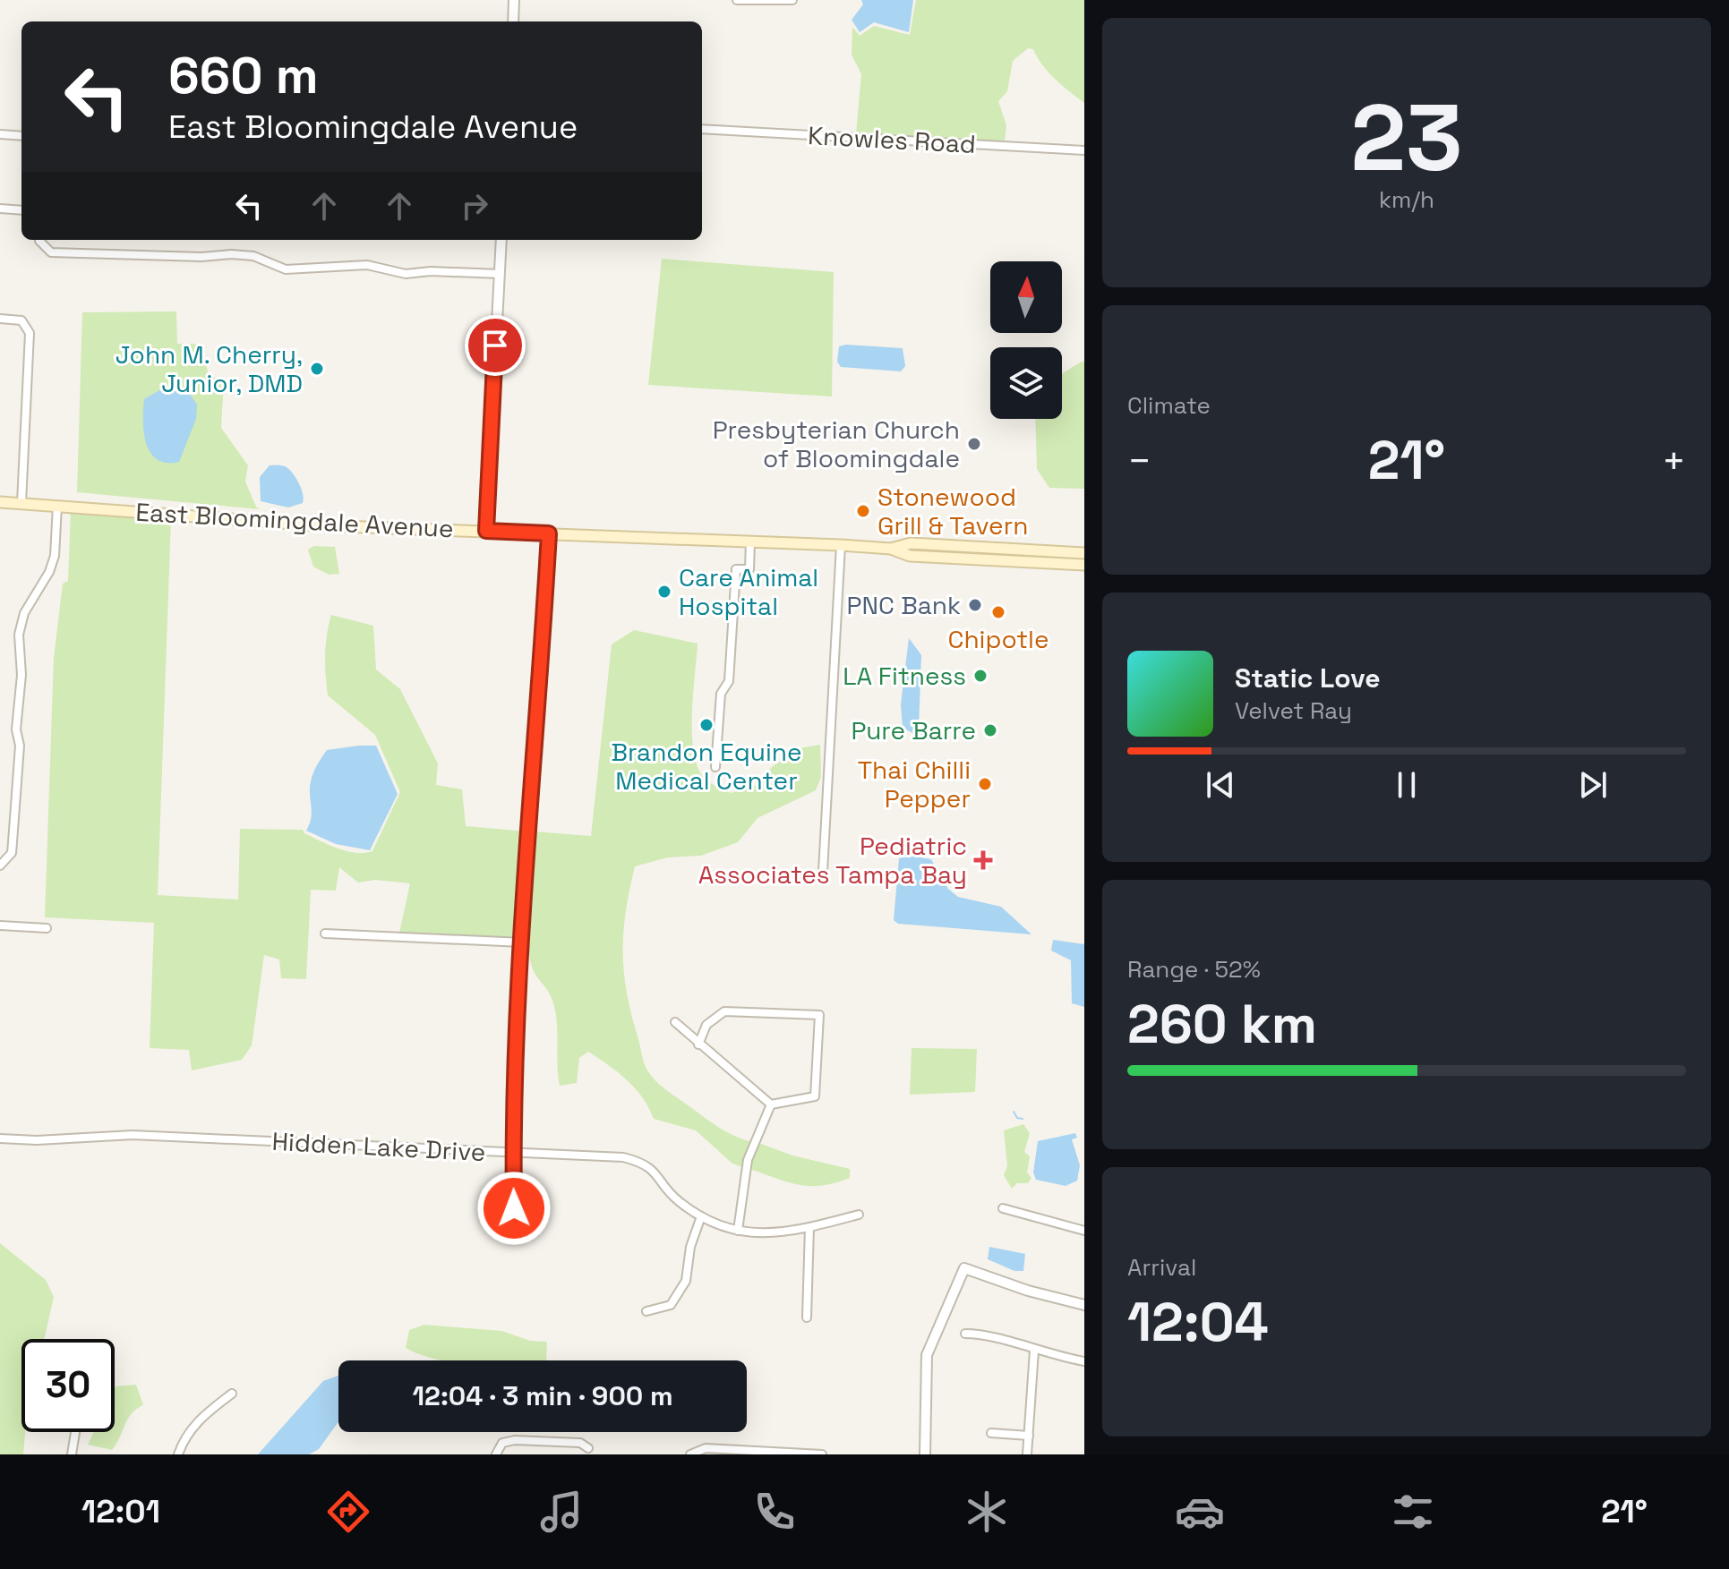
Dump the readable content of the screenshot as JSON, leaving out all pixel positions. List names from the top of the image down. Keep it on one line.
{"streets":{"main road":["East Bloomingdale Avenue"],"street":["Knowles Road","Hidden Lake Drive"]},"places":{"other":["John M. Cherry, Junior, DMD","Presbyterian Church of Bloomingdale","Stonewood Grill & Tavern","Care Animal Hospital","PNC Bank","Chipotle","LA Fitness","Brandon Equine Medical Center","Pure Barre","Thai Chilli Pepper"],"health":["Pediatric Associates Tampa Bay"]},"north":"top","page":{"tile":[["23","km/h"],"Climate",["Range · 52%","260 km"],["Arrival","12:04"]],"turn":["660 m","East Bloomingdale Avenue"],"heat":["−","21°","+"],"song":["Static Love","Velvet Ray"],"limit":"30","trip":"12:04 · 3 min · 900 m","tabs":["12:01","21°"]}}
